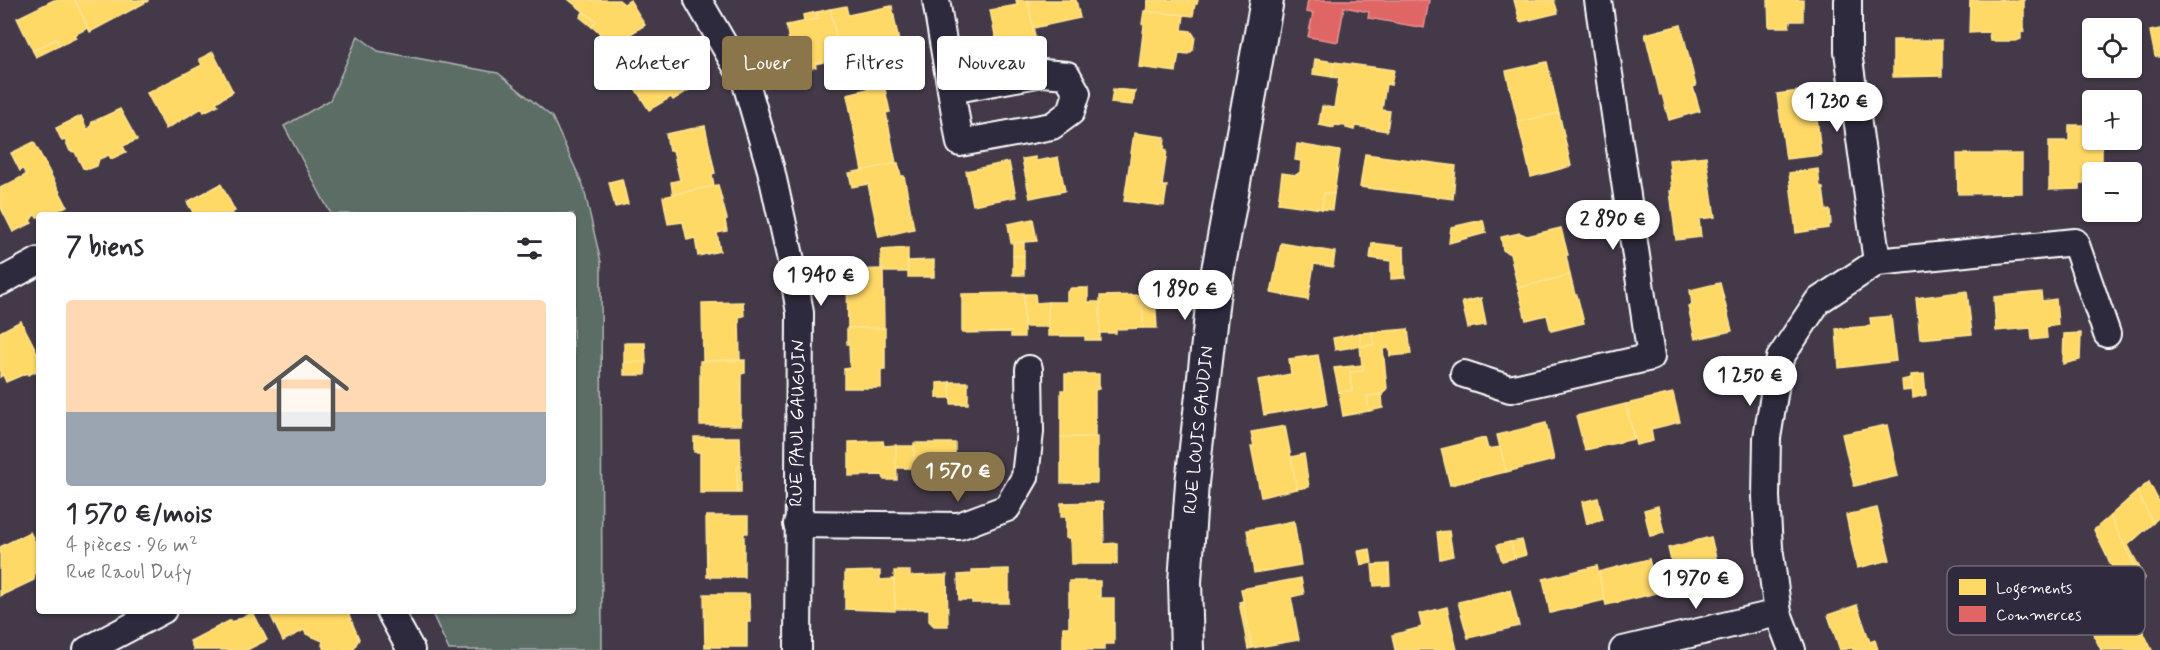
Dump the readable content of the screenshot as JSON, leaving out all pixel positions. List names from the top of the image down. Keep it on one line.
{"streets":{"street":["RUE PAUL GAUGUIN","RUE LOUIS GAUDIN"]},"legend":["Logements","Commerces"],"page":{"map_buttons":["+","−"],"chip":["Acheter","Louer","Filtres","Nouveau"],"price":["1 230 €","2 890 €","1 940 €","1 890 €","1 250 €","1 570 €","1 970 €"],"heading":"7 biens","list":[{"name":"1 570 €/mois","note":"4 pièces · 96 m² · Rue Raoul Dufy"}]}}
